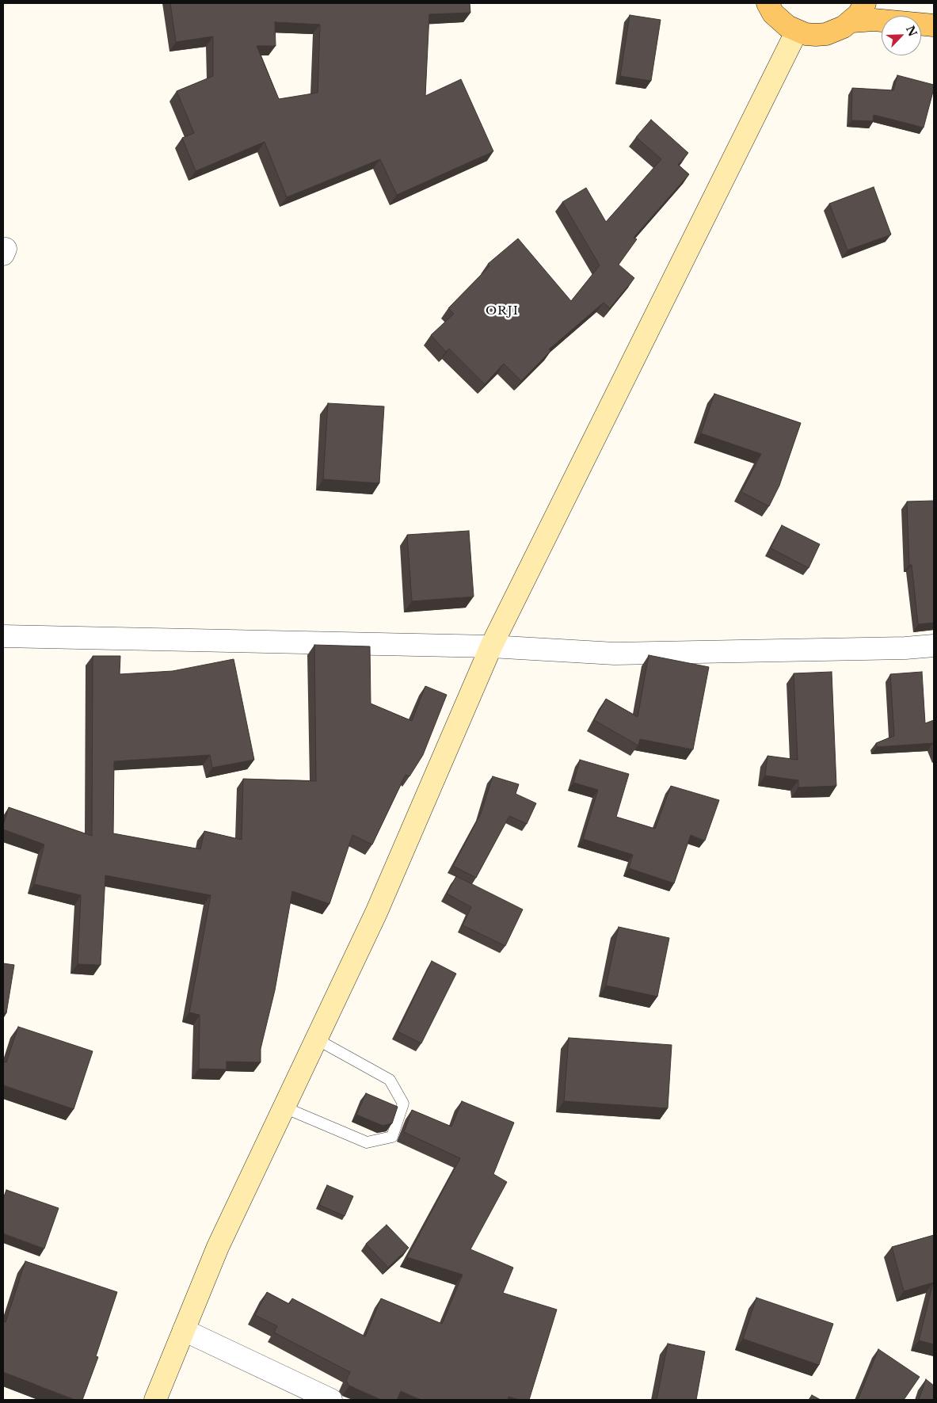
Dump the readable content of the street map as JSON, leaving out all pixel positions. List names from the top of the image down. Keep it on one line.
{"districts":["ORJI"],"north":"top right"}
